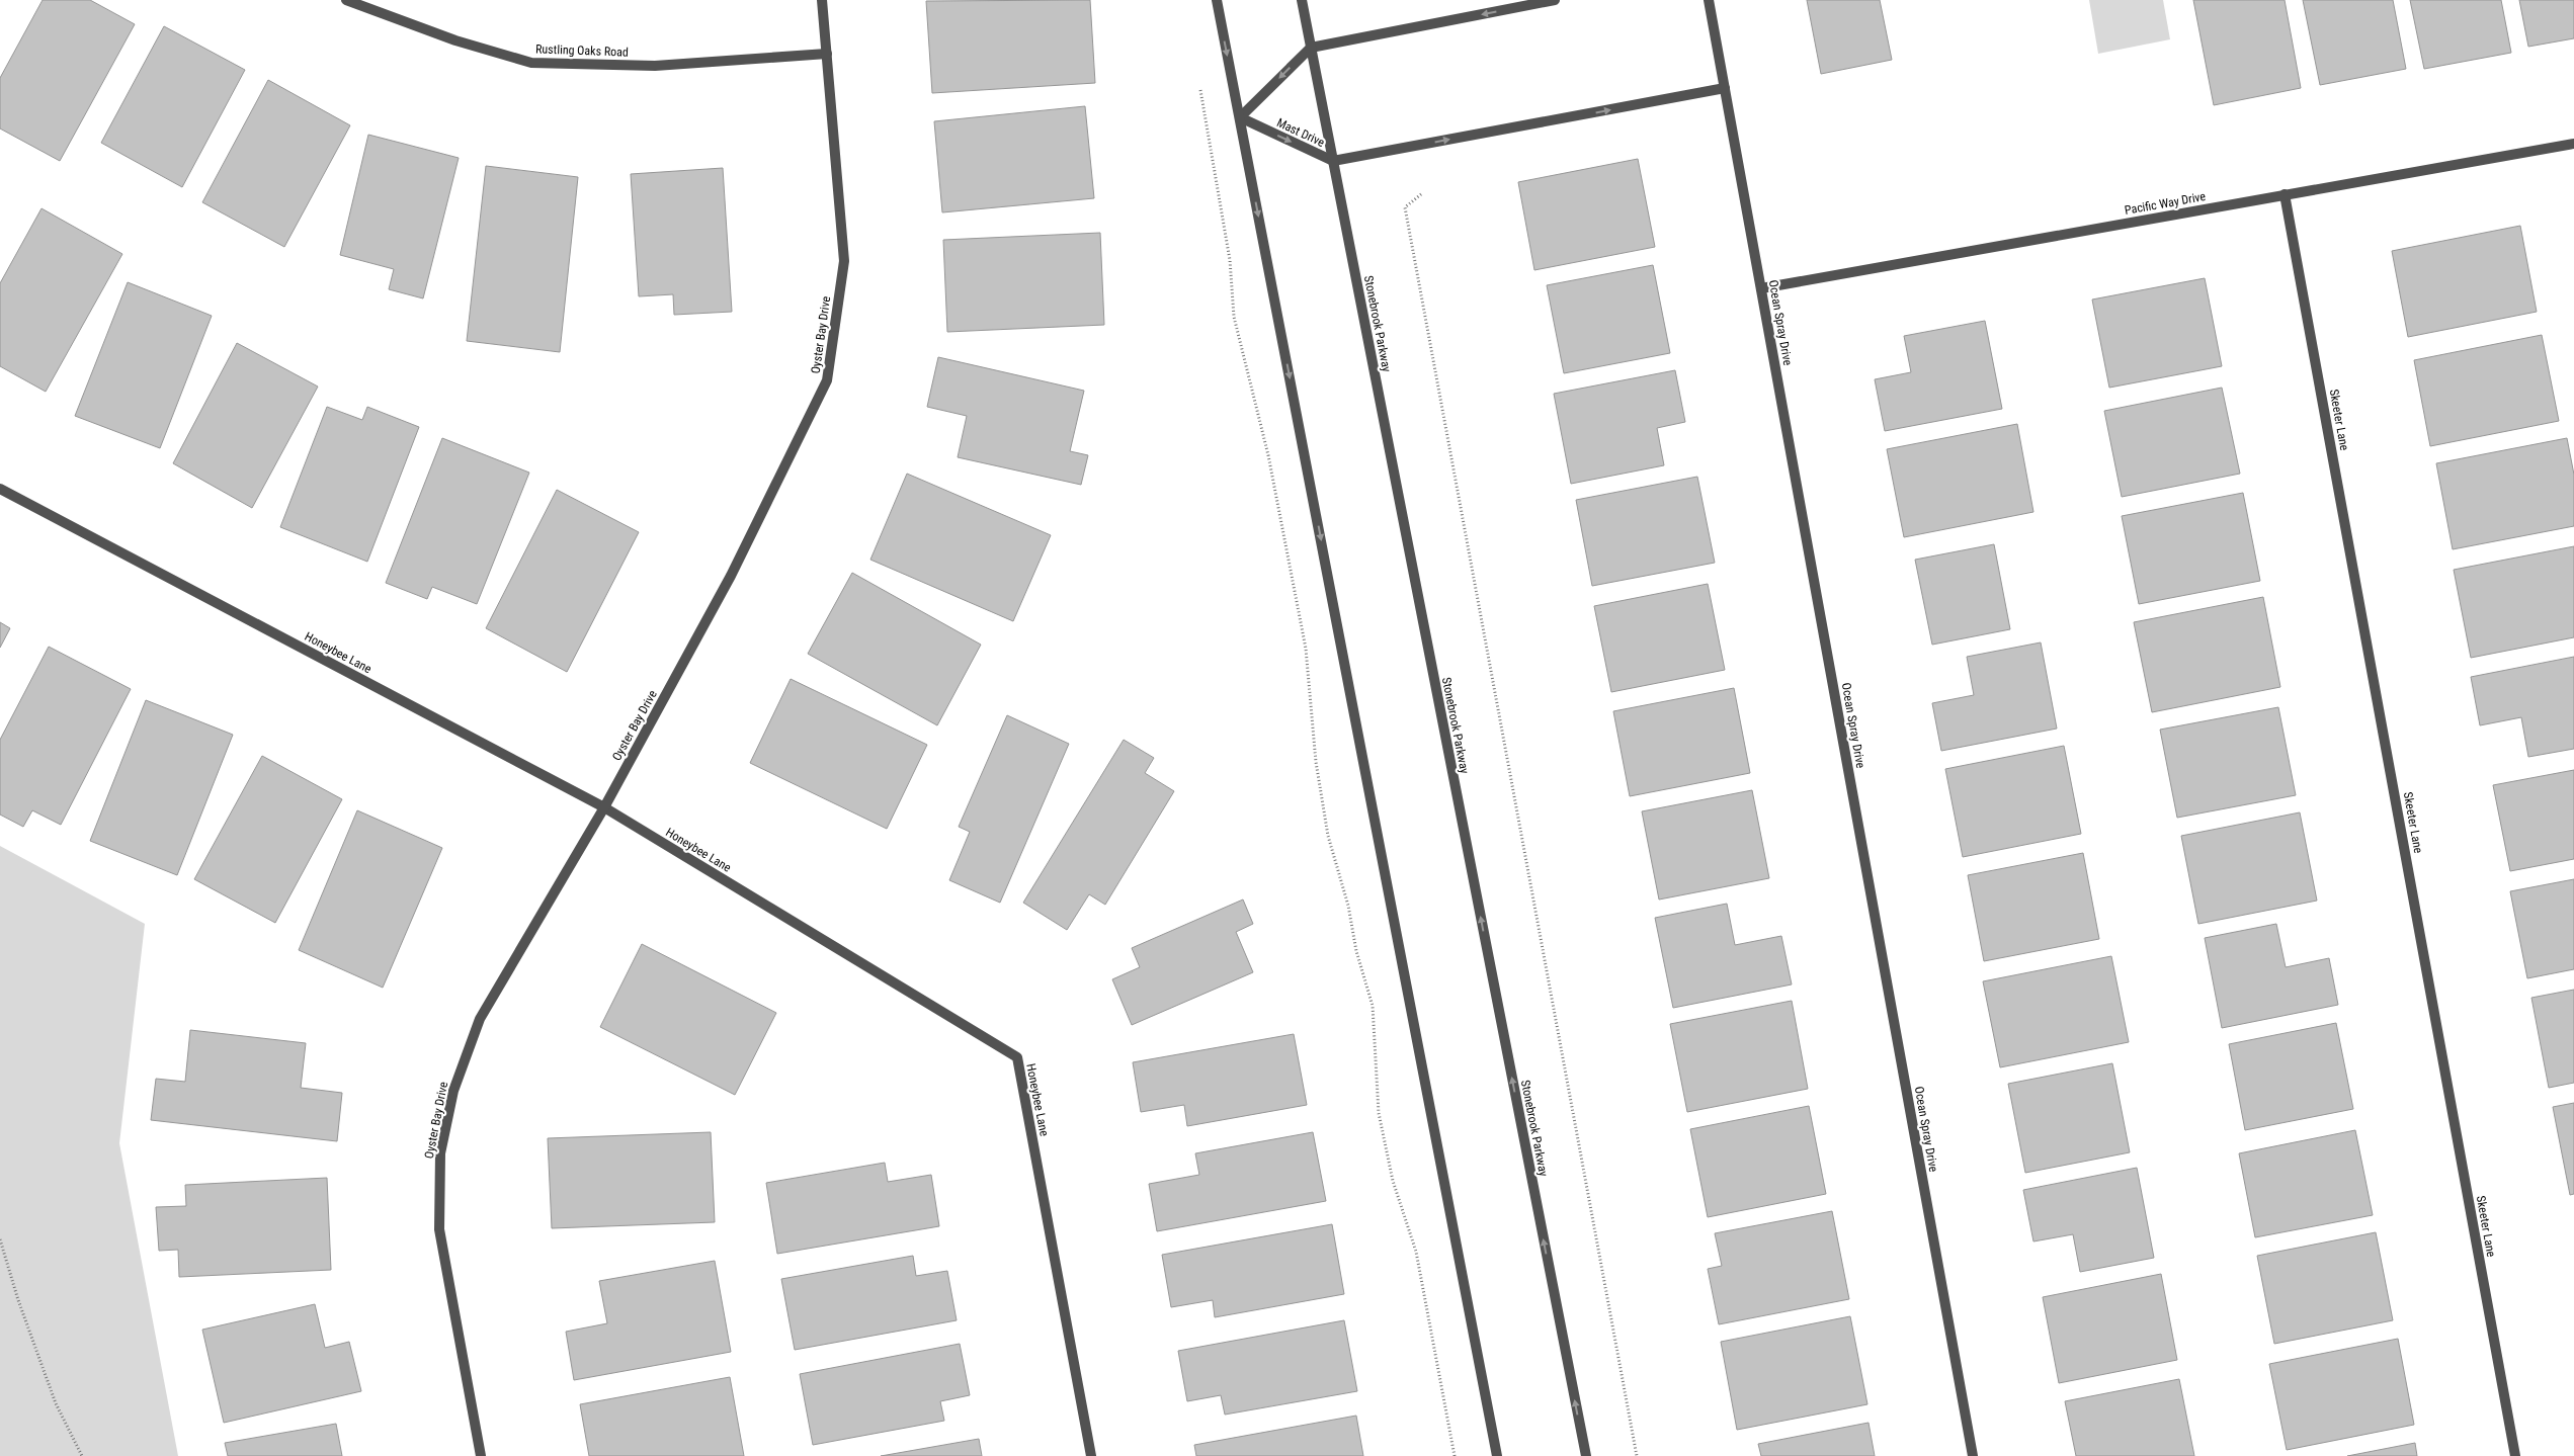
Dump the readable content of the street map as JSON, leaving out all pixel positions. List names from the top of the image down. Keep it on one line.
{"streets":{"street":["Rustling Oaks Road","Mast Drive","Pacific Way Drive","Ocean Spray Drive","Stonebrook Parkway","Oyster Bay Drive","Skeeter Lane","Honeybee Lane"]},"crossings":[["Rustling Oaks Road","Oyster Bay Drive"],["Mast Drive","Ocean Spray Drive"],["Mast Drive","Stonebrook Parkway"],["Pacific Way Drive","Ocean Spray Drive"],["Pacific Way Drive","Skeeter Lane"],["Oyster Bay Drive","Honeybee Lane"]],"one_way":["Mast Drive"]}
